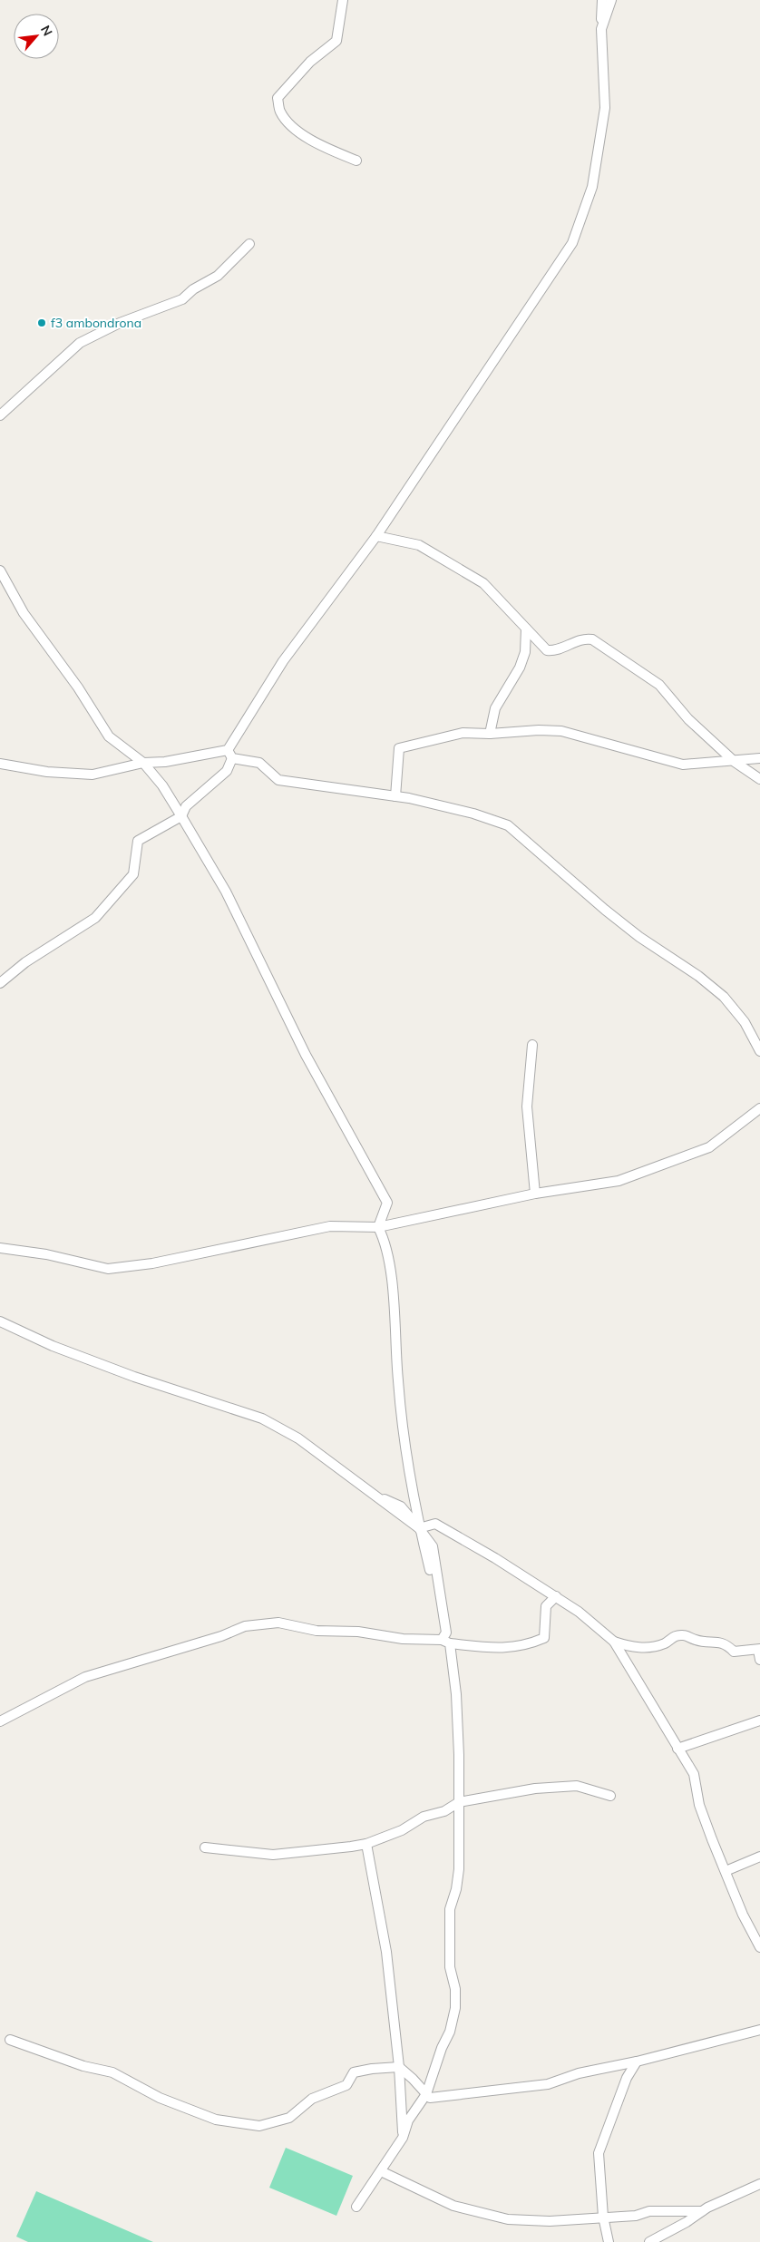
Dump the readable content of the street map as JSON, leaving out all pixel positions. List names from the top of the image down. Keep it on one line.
{"places":["f3 ambondrona"],"north":"top right"}
